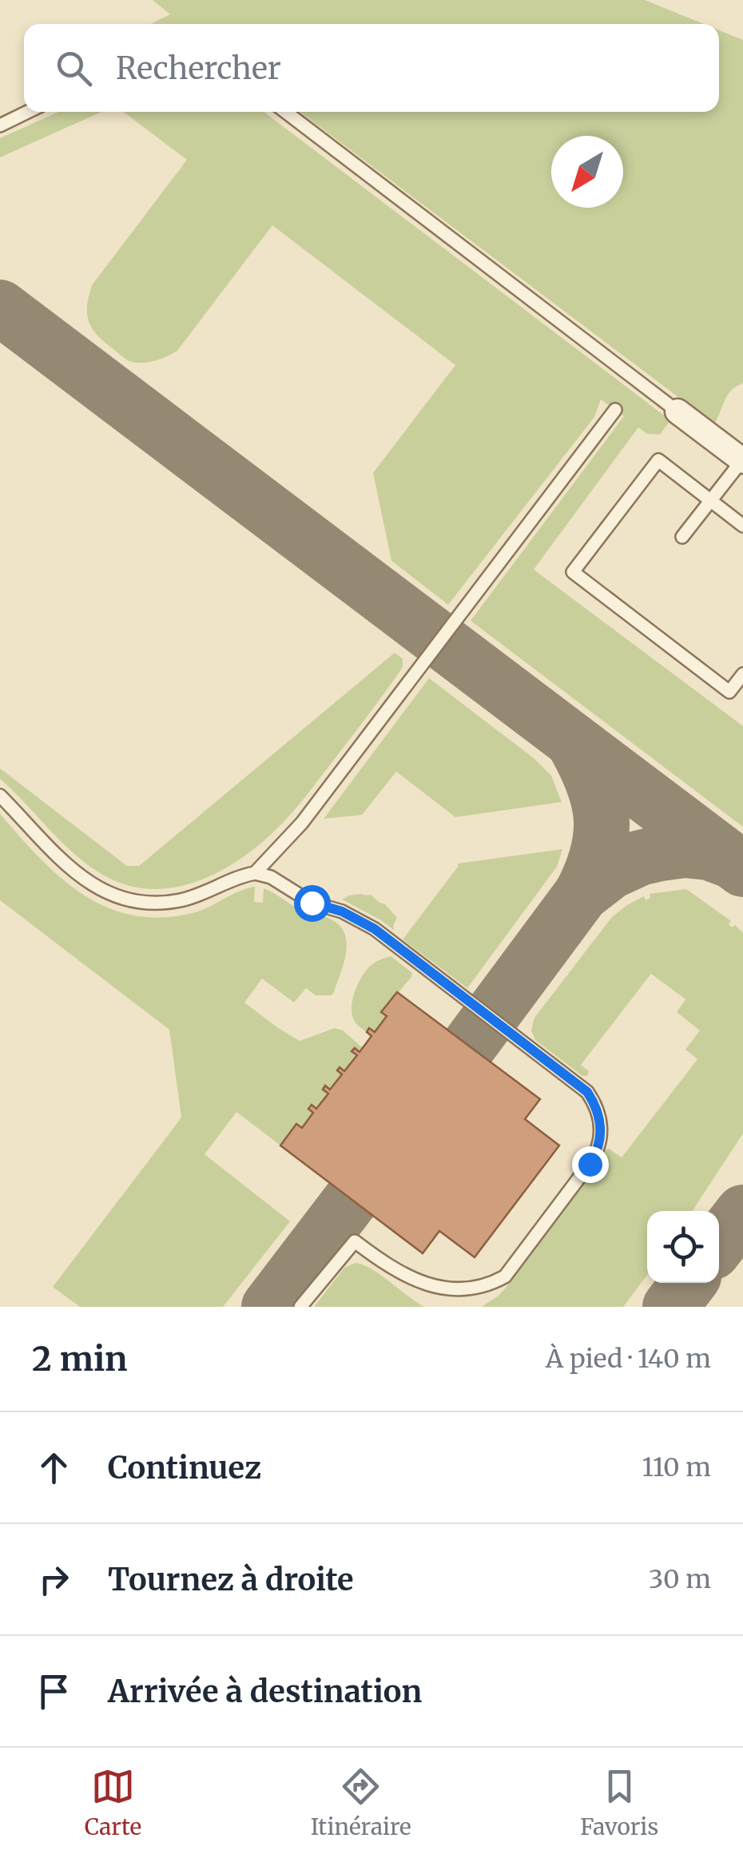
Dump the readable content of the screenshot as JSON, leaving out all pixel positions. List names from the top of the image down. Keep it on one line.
{"north":"bottom left","page":{"search":"Rechercher","heading":["2 min","À pied · 140 m"],"list":[["Continuez","110 m"],["Tournez à droite","30 m"],"Arrivée à destination"],"nav":["Carte","Itinéraire","Favoris"]}}
